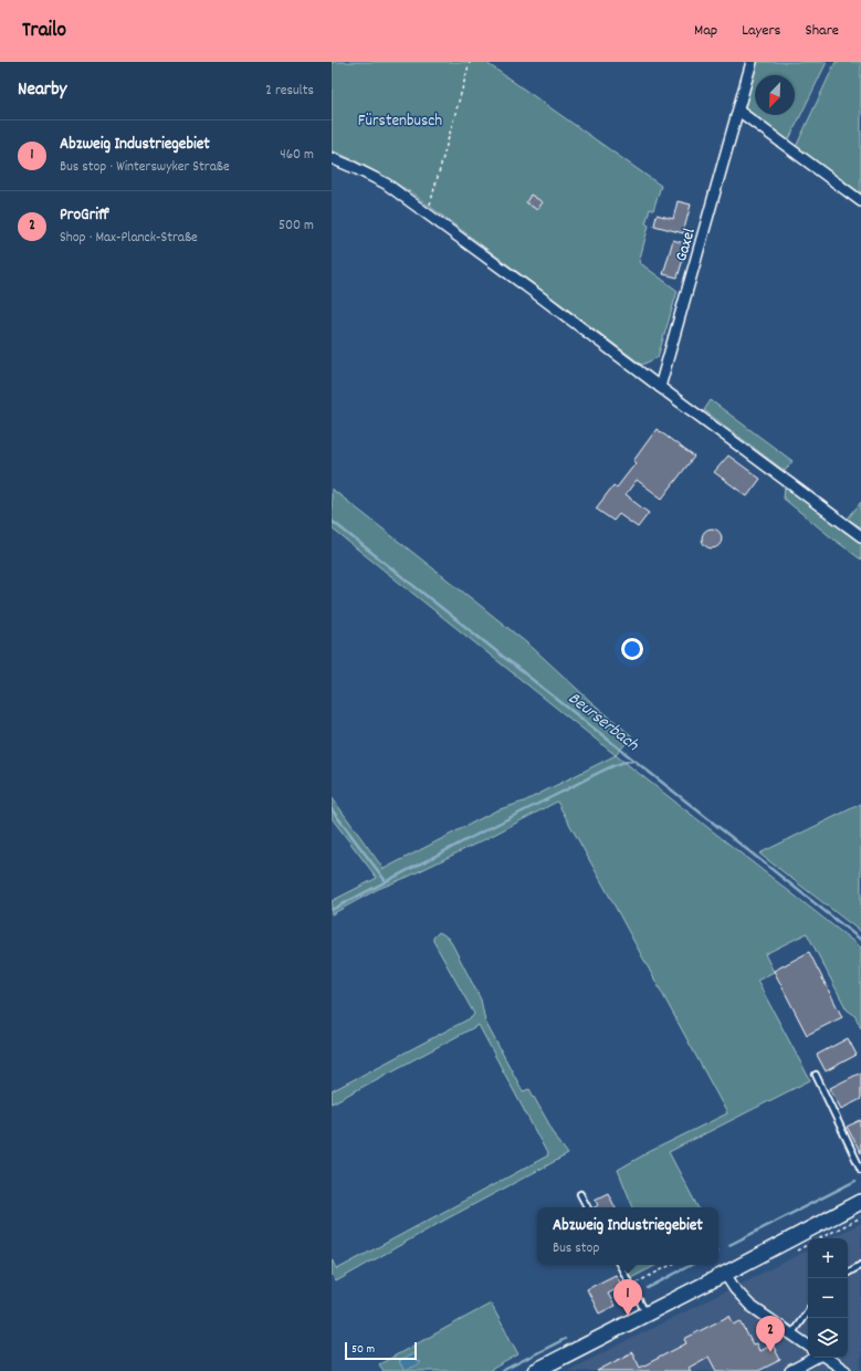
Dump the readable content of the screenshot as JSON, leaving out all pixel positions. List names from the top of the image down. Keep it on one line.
{"streets":{"street":["Gaxel"]},"water":["Beurserbach"],"parks":["Fürstenbusch"],"scale_bar":"50 m","north":"bottom left","page":{"header":"Trailo","nav":["Map","Layers","Share"],"heading":["Nearby","2 results"],"list":[{"mark":"1","name":"Abzweig Industriegebiet","note":"Bus stop · Winterswyker Straße","value":"460 m"},{"mark":"2","name":"ProGriff","note":"Shop · Max-Planck-Straße","value":"500 m"}],"popup":["Abzweig Industriegebiet","Bus stop"],"map_buttons":["+","−"],"pins":["1","2"],"scale":"50 m"}}
